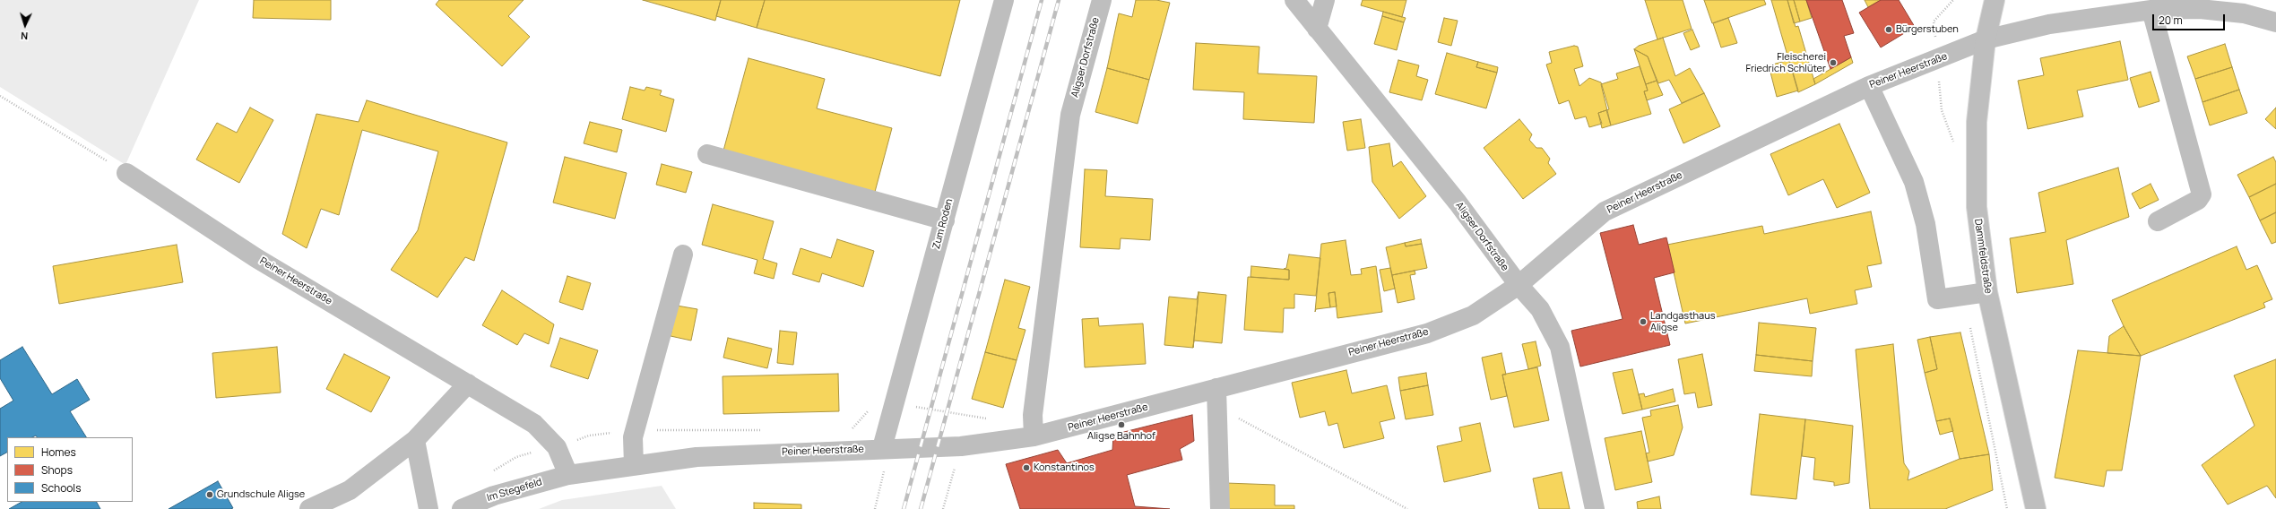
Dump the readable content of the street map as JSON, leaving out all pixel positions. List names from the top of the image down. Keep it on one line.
{"streets":{"street":["Aligser Dorfstraße","Peiner Heerstraße","Zum Roden","Dammfeldstraße","Im Stegefeld"]},"crossings":[["Aligser Dorfstraße","Peiner Heerstraße"],["Peiner Heerstraße","Zum Roden"],["Peiner Heerstraße","Dammfeldstraße"],["Peiner Heerstraße","Im Stegefeld"]],"places":["Bürgerstuben","Fleischerei Friedrich Schlüter","Landgasthaus Aligse","Aligse Bahnhof","Konstantinos","Grundschule Aligse"],"legend":["Homes","Shops","Schools"],"scale_bar":"20 m","north":"bottom"}
